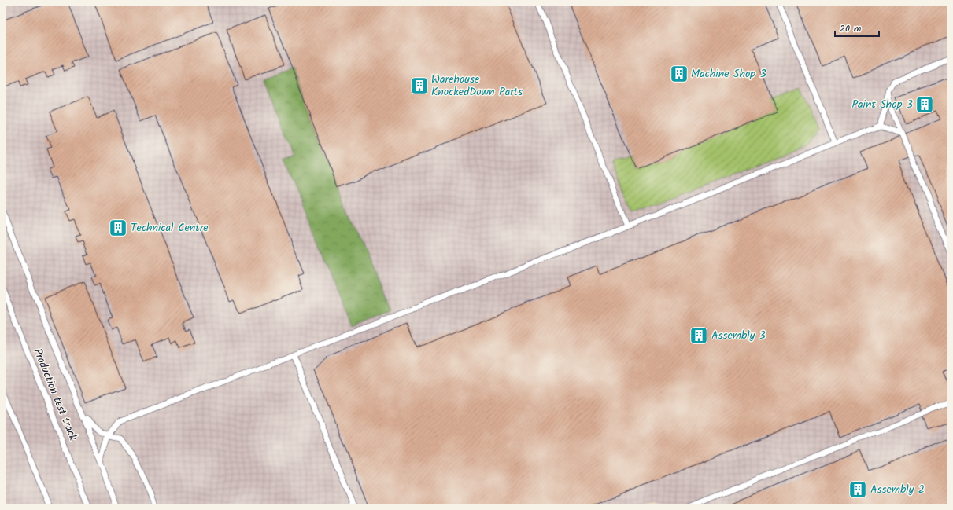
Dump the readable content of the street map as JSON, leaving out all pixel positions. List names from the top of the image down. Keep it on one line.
{"streets":{"lane":["Production test track"]},"places":{"building":["Machine Shop 3","Warehouse KnockedDown Parts","Paint Shop 3","Technical Centre","Assembly 3","Assembly 2"]},"scale_bar":"20 m"}
